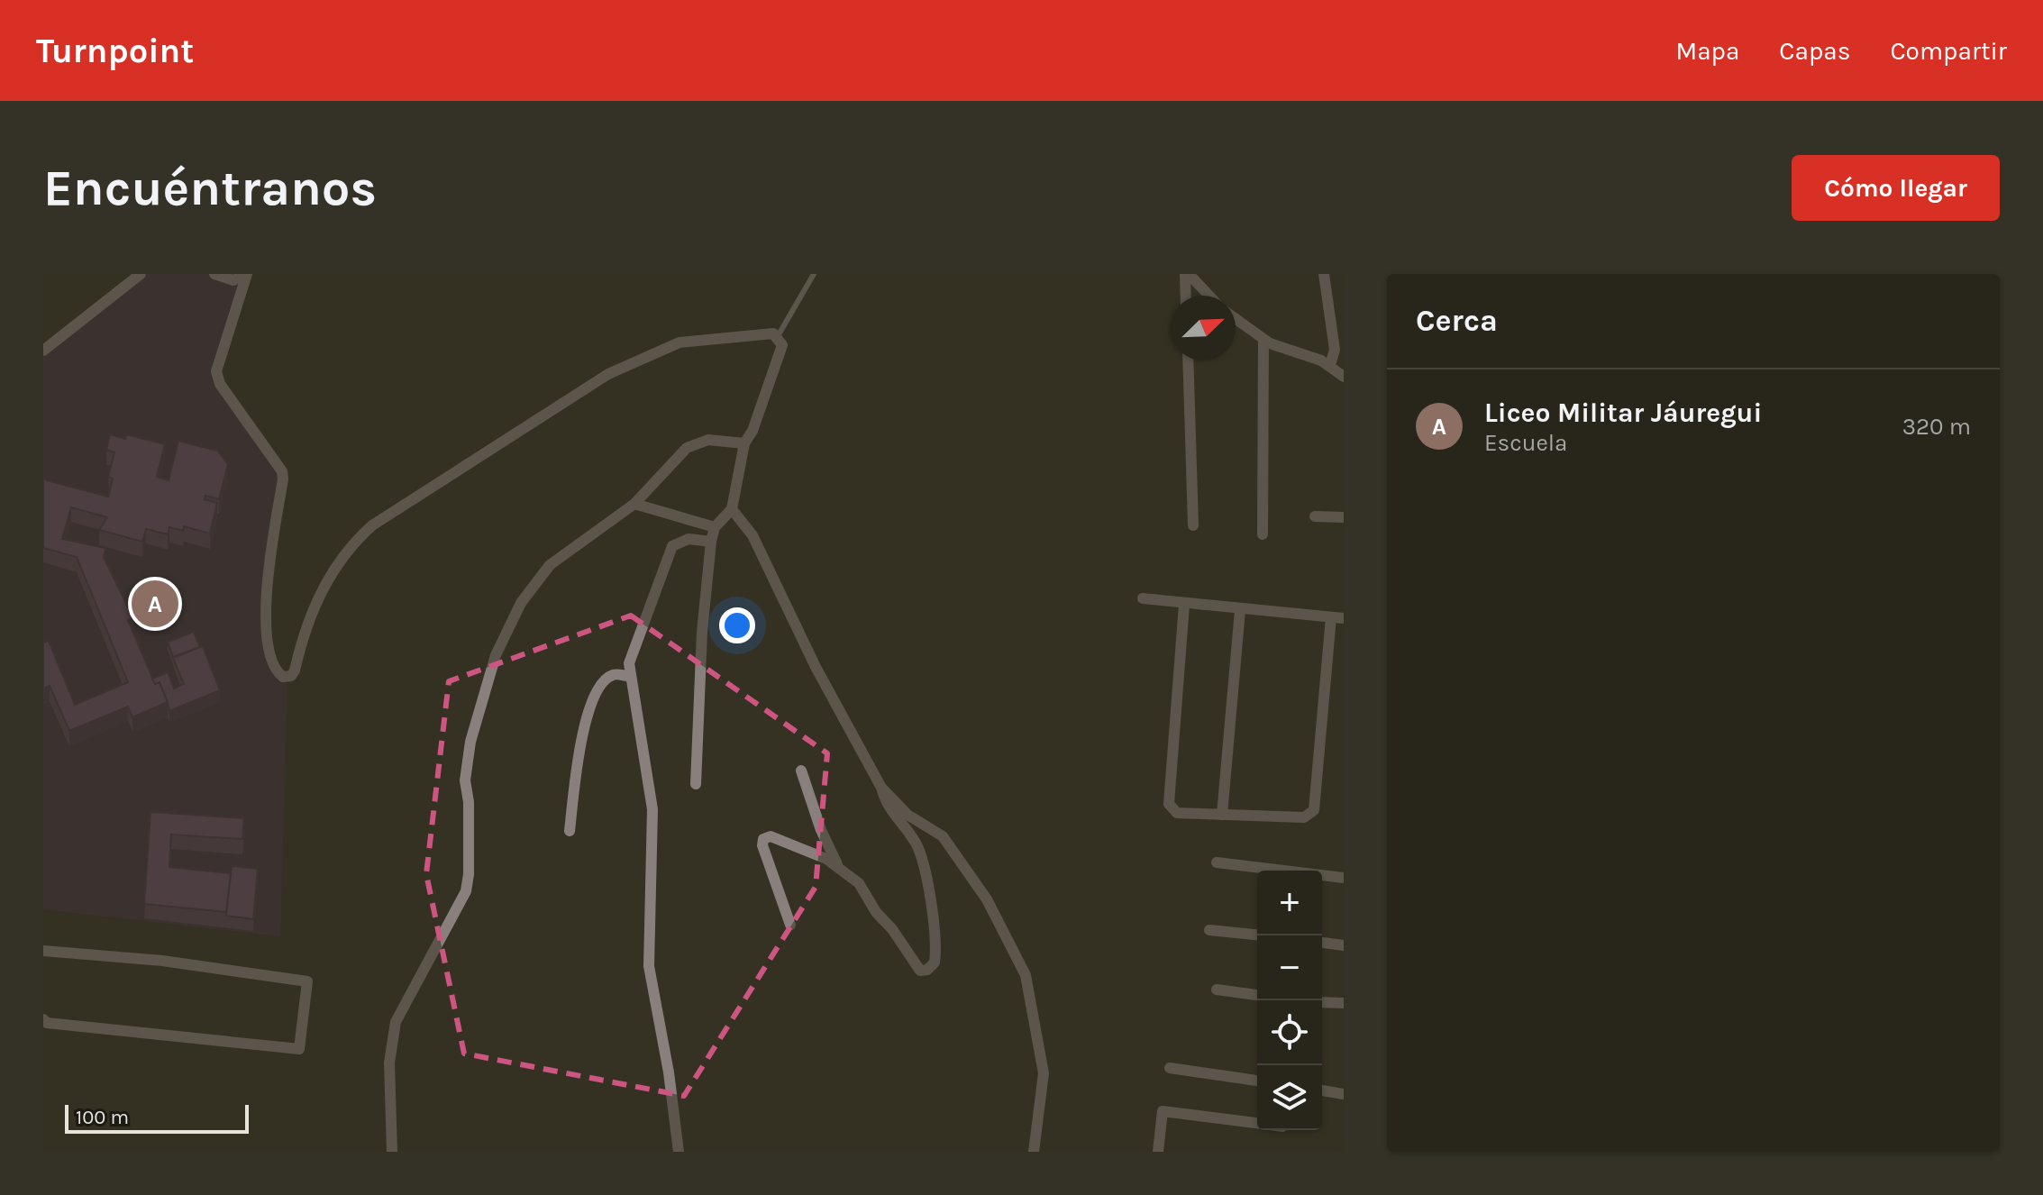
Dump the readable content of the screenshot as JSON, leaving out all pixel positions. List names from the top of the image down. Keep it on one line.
{"scale_bar":"100 m","north":"top right","page":{"header":"Turnpoint","nav":["Mapa","Capas","Compartir"],"buttons":"Cómo llegar","title":"Encuéntranos","heading":"Cerca","list":[{"mark":"A","name":"Liceo Militar Jáuregui","note":"Escuela","value":"320 m"}],"pins":"A","map_buttons":["+","−"],"scale":"100 m"}}
